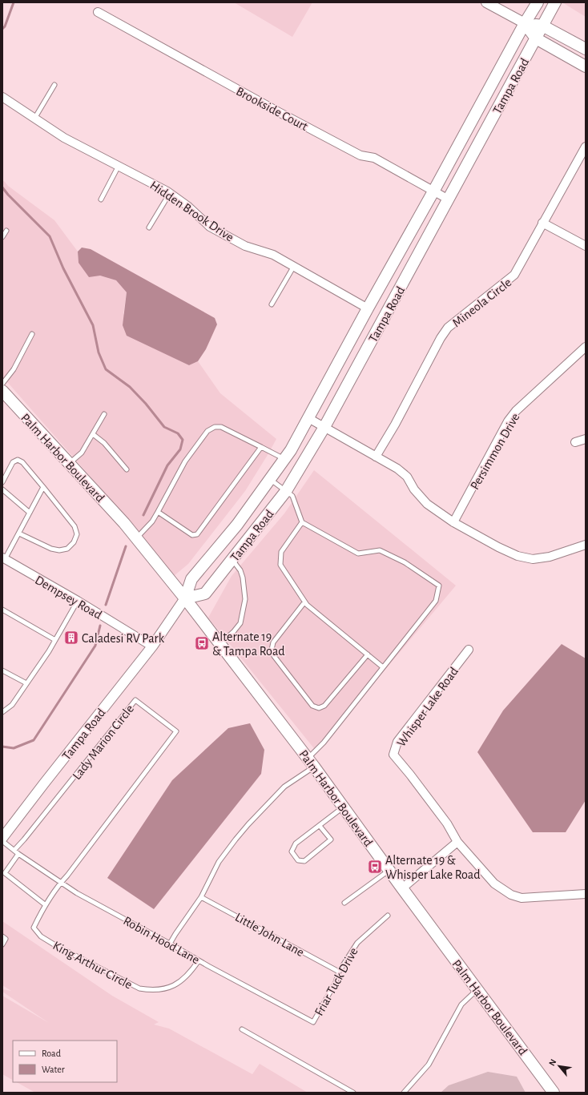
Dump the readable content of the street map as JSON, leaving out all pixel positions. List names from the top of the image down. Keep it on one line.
{"streets":{"main road":["Tampa Road","Palm Harbor Boulevard"],"street":["Brookside Court","Hidden Brook Drive","Mineola Circle","Persimmon Drive","Dempsey Road","Whisper Lake Road"],"lane":["Lady Marion Circle","Little John Lane","Robin Hood Lane","King Arthur Circle","Friar Tuck Drive"]},"crossings":[["Tampa Road","Brookside Court"],["Tampa Road","Hidden Brook Drive"],["Tampa Road","Palm Harbor Boulevard"],["Tampa Road","Dempsey Road"],["Lady Marion Circle","Robin Hood Lane"],["Lady Marion Circle","King Arthur Circle"],["Little John Lane","Friar Tuck Drive"],["Robin Hood Lane","King Arthur Circle"],["Robin Hood Lane","Friar Tuck Drive"]],"places":{"building":["Caladesi RV Park"],"bus stop":["Alternate 19 & Tampa Road","Alternate 19 & Whisper Lake Road"]},"legend":["Road","Water"],"north":"top left"}
